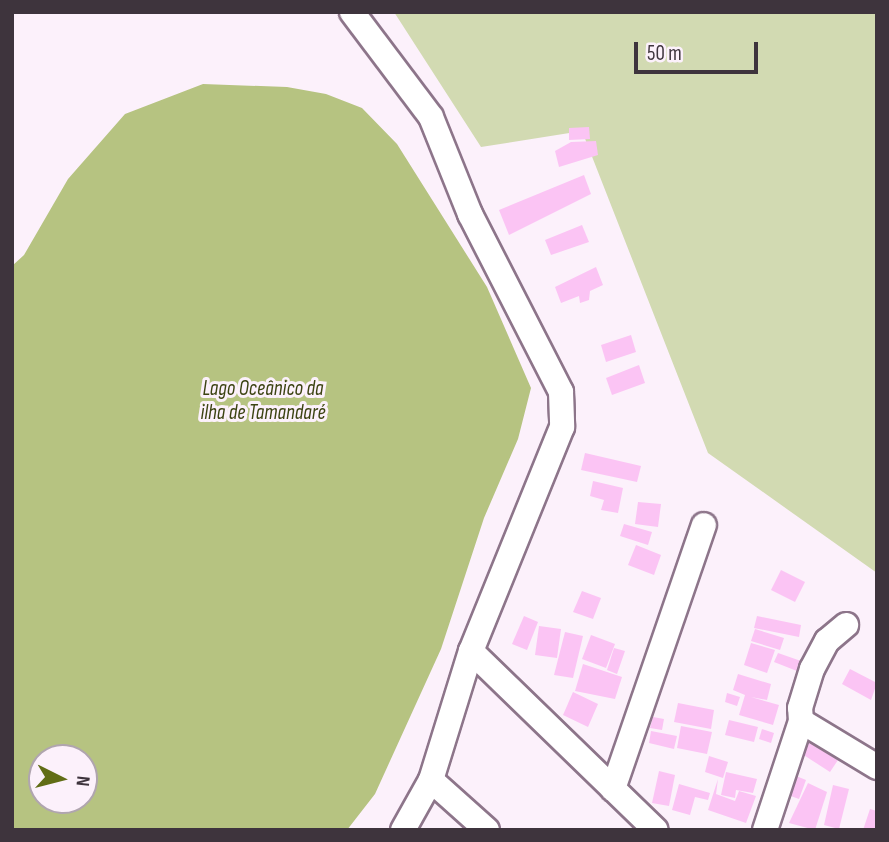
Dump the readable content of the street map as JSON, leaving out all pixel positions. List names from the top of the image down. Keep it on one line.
{"water":["Lago Oceânico da ilha de Tamandaré"],"scale_bar":"50 m","north":"right"}
